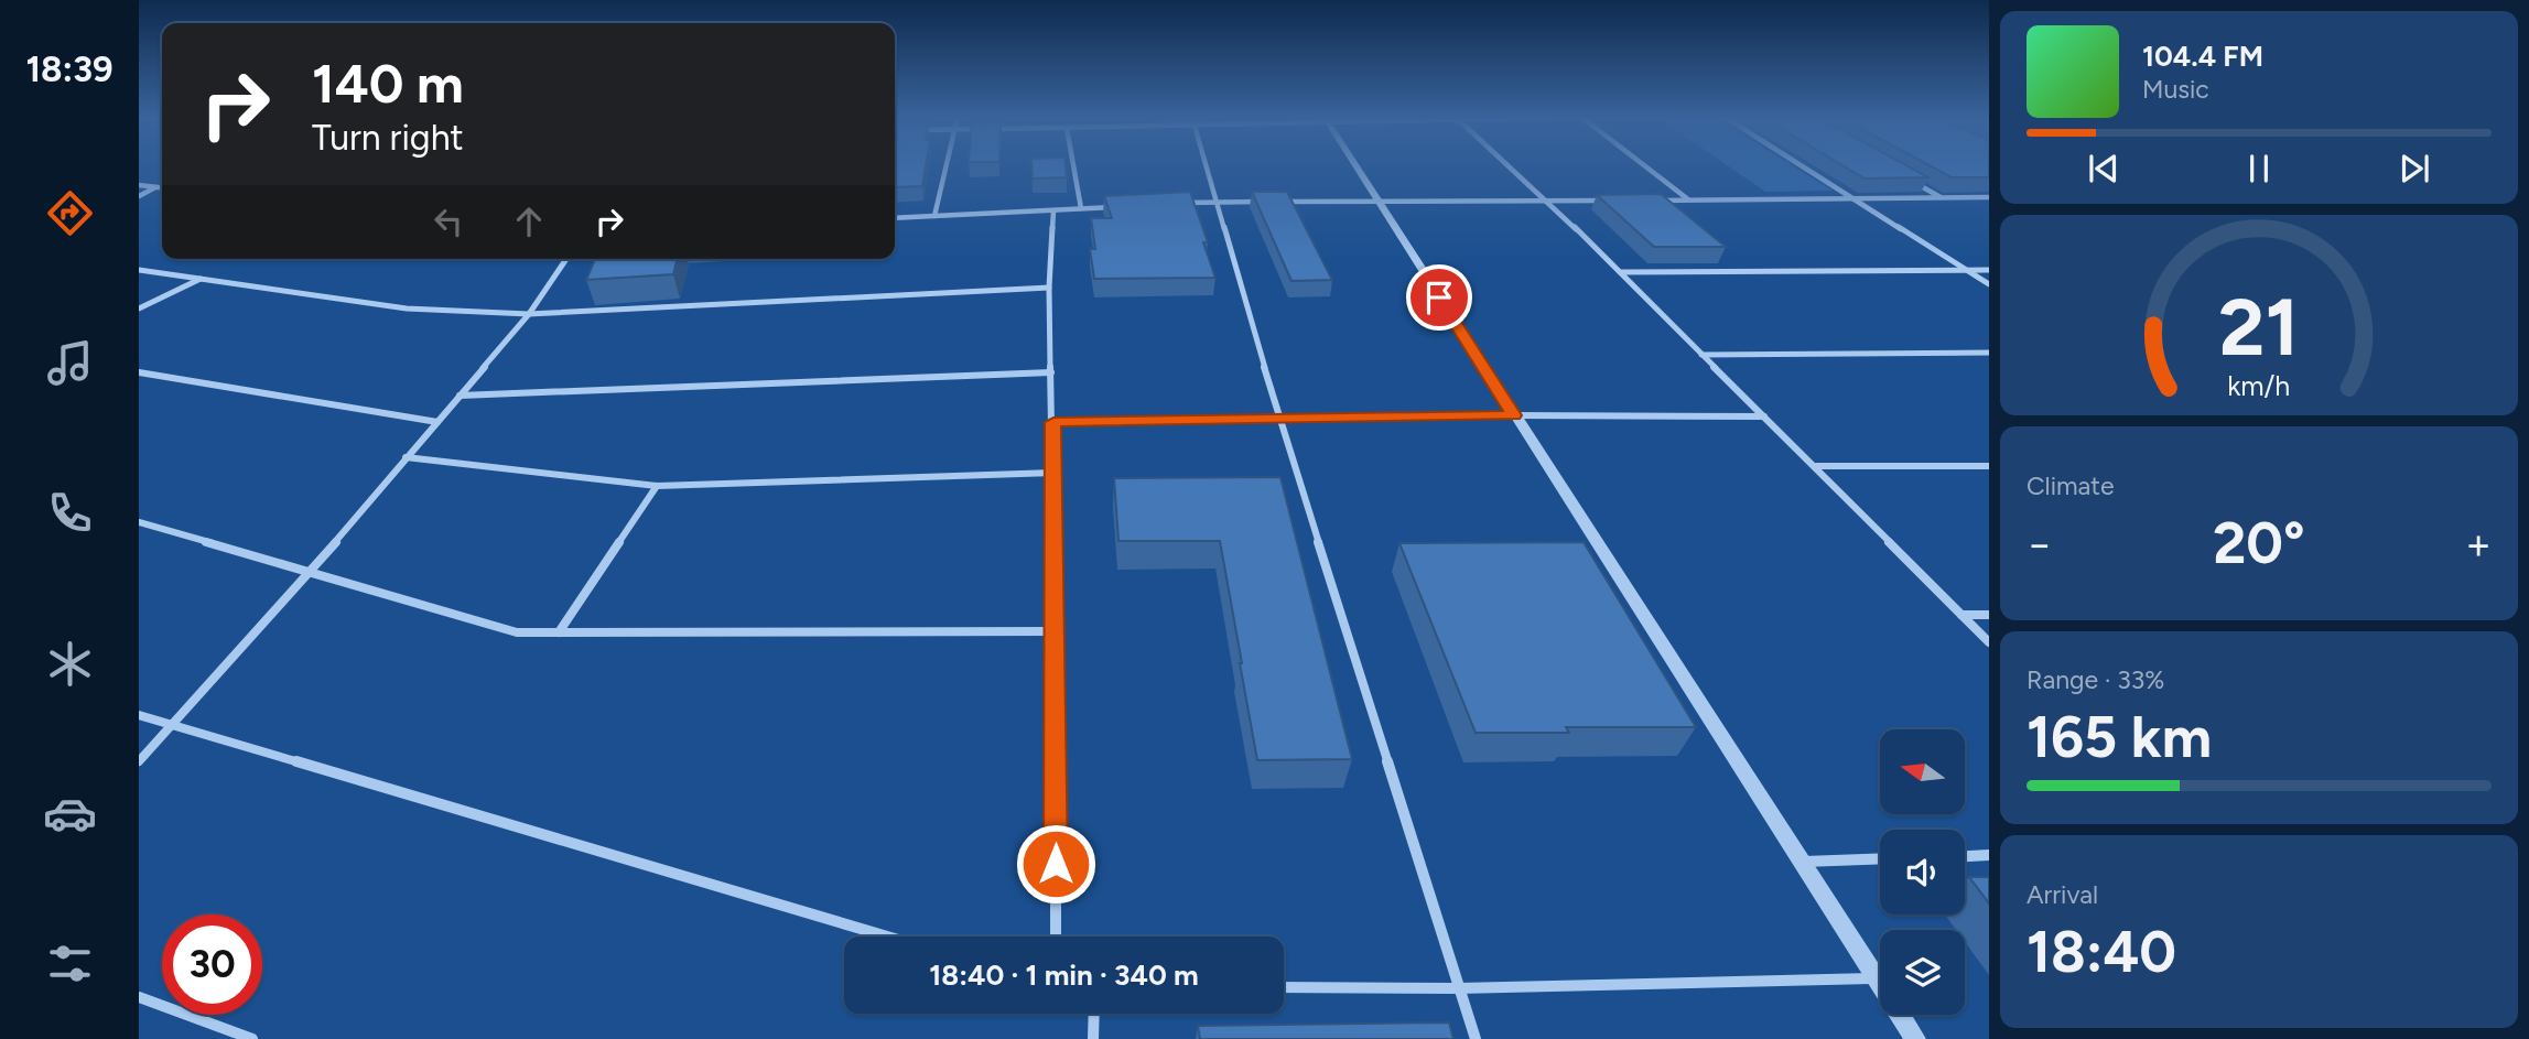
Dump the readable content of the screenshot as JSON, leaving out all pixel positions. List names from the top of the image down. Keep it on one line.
{"north":"left","page":{"tabs":"18:39","turn":["140 m","Turn right"],"song":["104.4 FM","Music"],"tile":["Climate",["Range · 33%","165 km"],["Arrival","18:40"]],"heat":["−","20°","+"],"limit":"30","trip":"18:40 · 1 min · 340 m","gauge":["21","km/h"]}}
